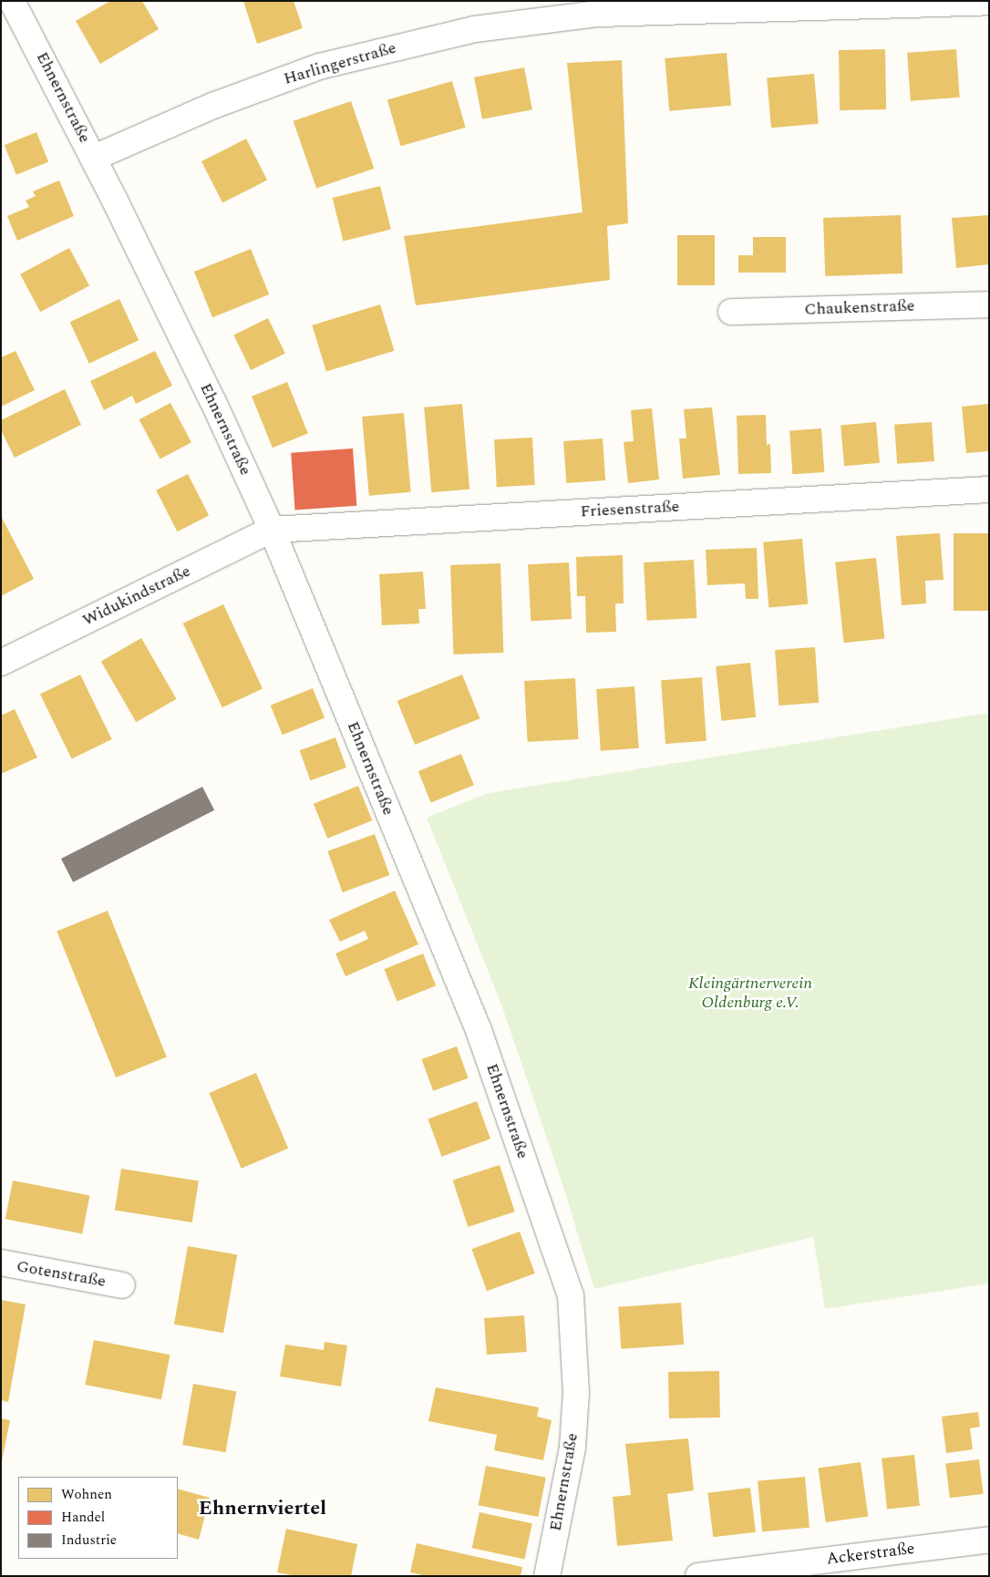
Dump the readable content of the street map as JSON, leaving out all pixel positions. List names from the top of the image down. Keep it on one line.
{"streets":{"street":["Harlingerstraße","Ehnernstraße","Chaukenstraße","Friesenstraße","Widukindstraße","Gotenstraße","Ackerstraße"]},"crossings":[["Harlingerstraße","Ehnernstraße"],["Ehnernstraße","Friesenstraße"],["Ehnernstraße","Widukindstraße"],["Friesenstraße","Widukindstraße"]],"districts":["Ehnernviertel"],"parks":["Kleingärtnerverein Oldenburg e.V."],"legend":["Wohnen","Handel","Industrie"]}
